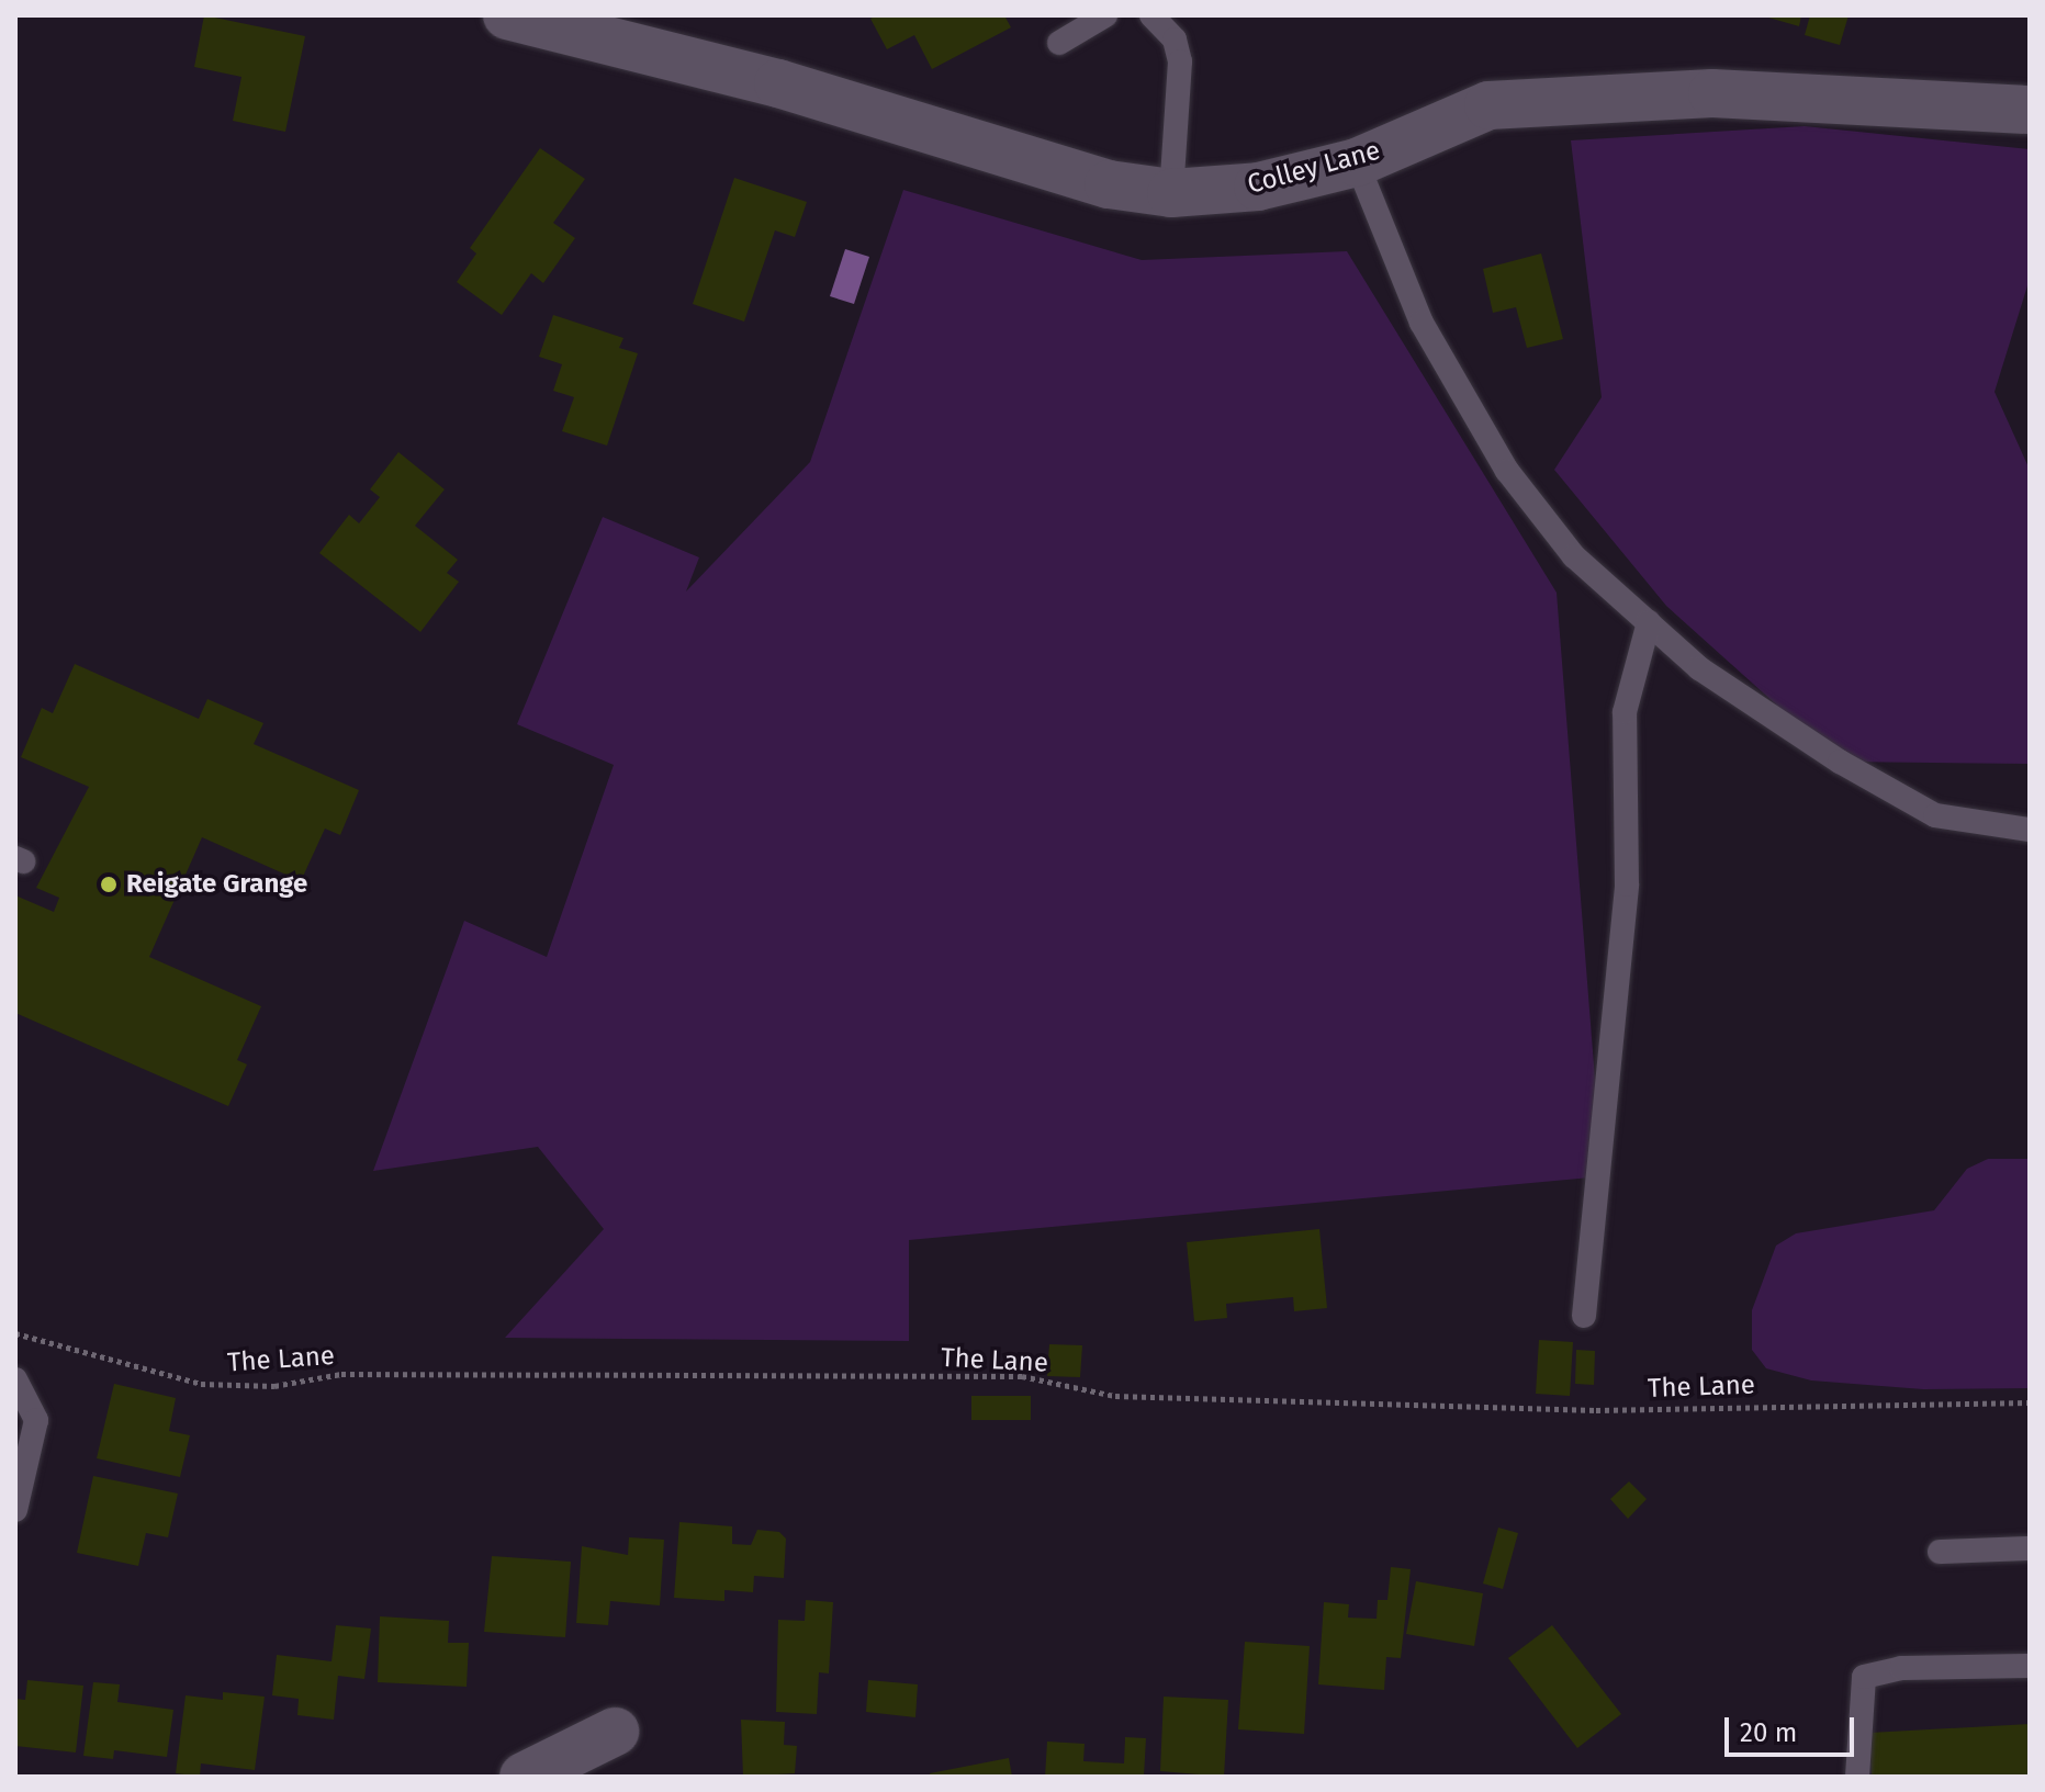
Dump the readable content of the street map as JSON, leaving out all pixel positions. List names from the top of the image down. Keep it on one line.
{"streets":{"street":["Colley Lane"],"path":["The Lane"]},"places":["Reigate Grange"],"scale_bar":"20 m"}
